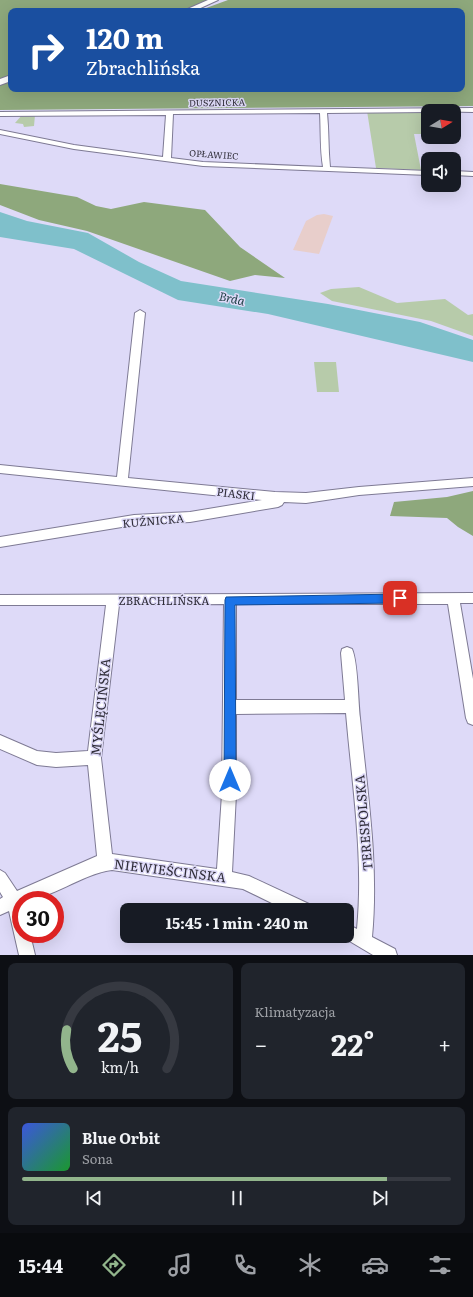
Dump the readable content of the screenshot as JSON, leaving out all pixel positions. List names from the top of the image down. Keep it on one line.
{"streets":{"street":["DUSZNICKA","OPŁAWIEC","PIASKI","KUŹNICKA","ZBRACHLIŃSKA","MYŚLĘCIŃSKA","TERESPOLSKA","NIEWIEŚCIŃSKA"]},"crossings":[["PIASKI","KUŹNICKA"],["ZBRACHLIŃSKA","MYŚLĘCIŃSKA"],["MYŚLĘCIŃSKA","NIEWIEŚCIŃSKA"]],"water":["Brda"],"north":"right","page":{"turn":["120 m","Zbrachlińska"],"limit":"30","trip":"15:45 · 1 min · 240 m","tile":"Klimatyzacja","heat":["−","22°","+"],"song":["Blue Orbit","Sona"],"tabs":"15:44","gauge":["25","km/h"]}}
